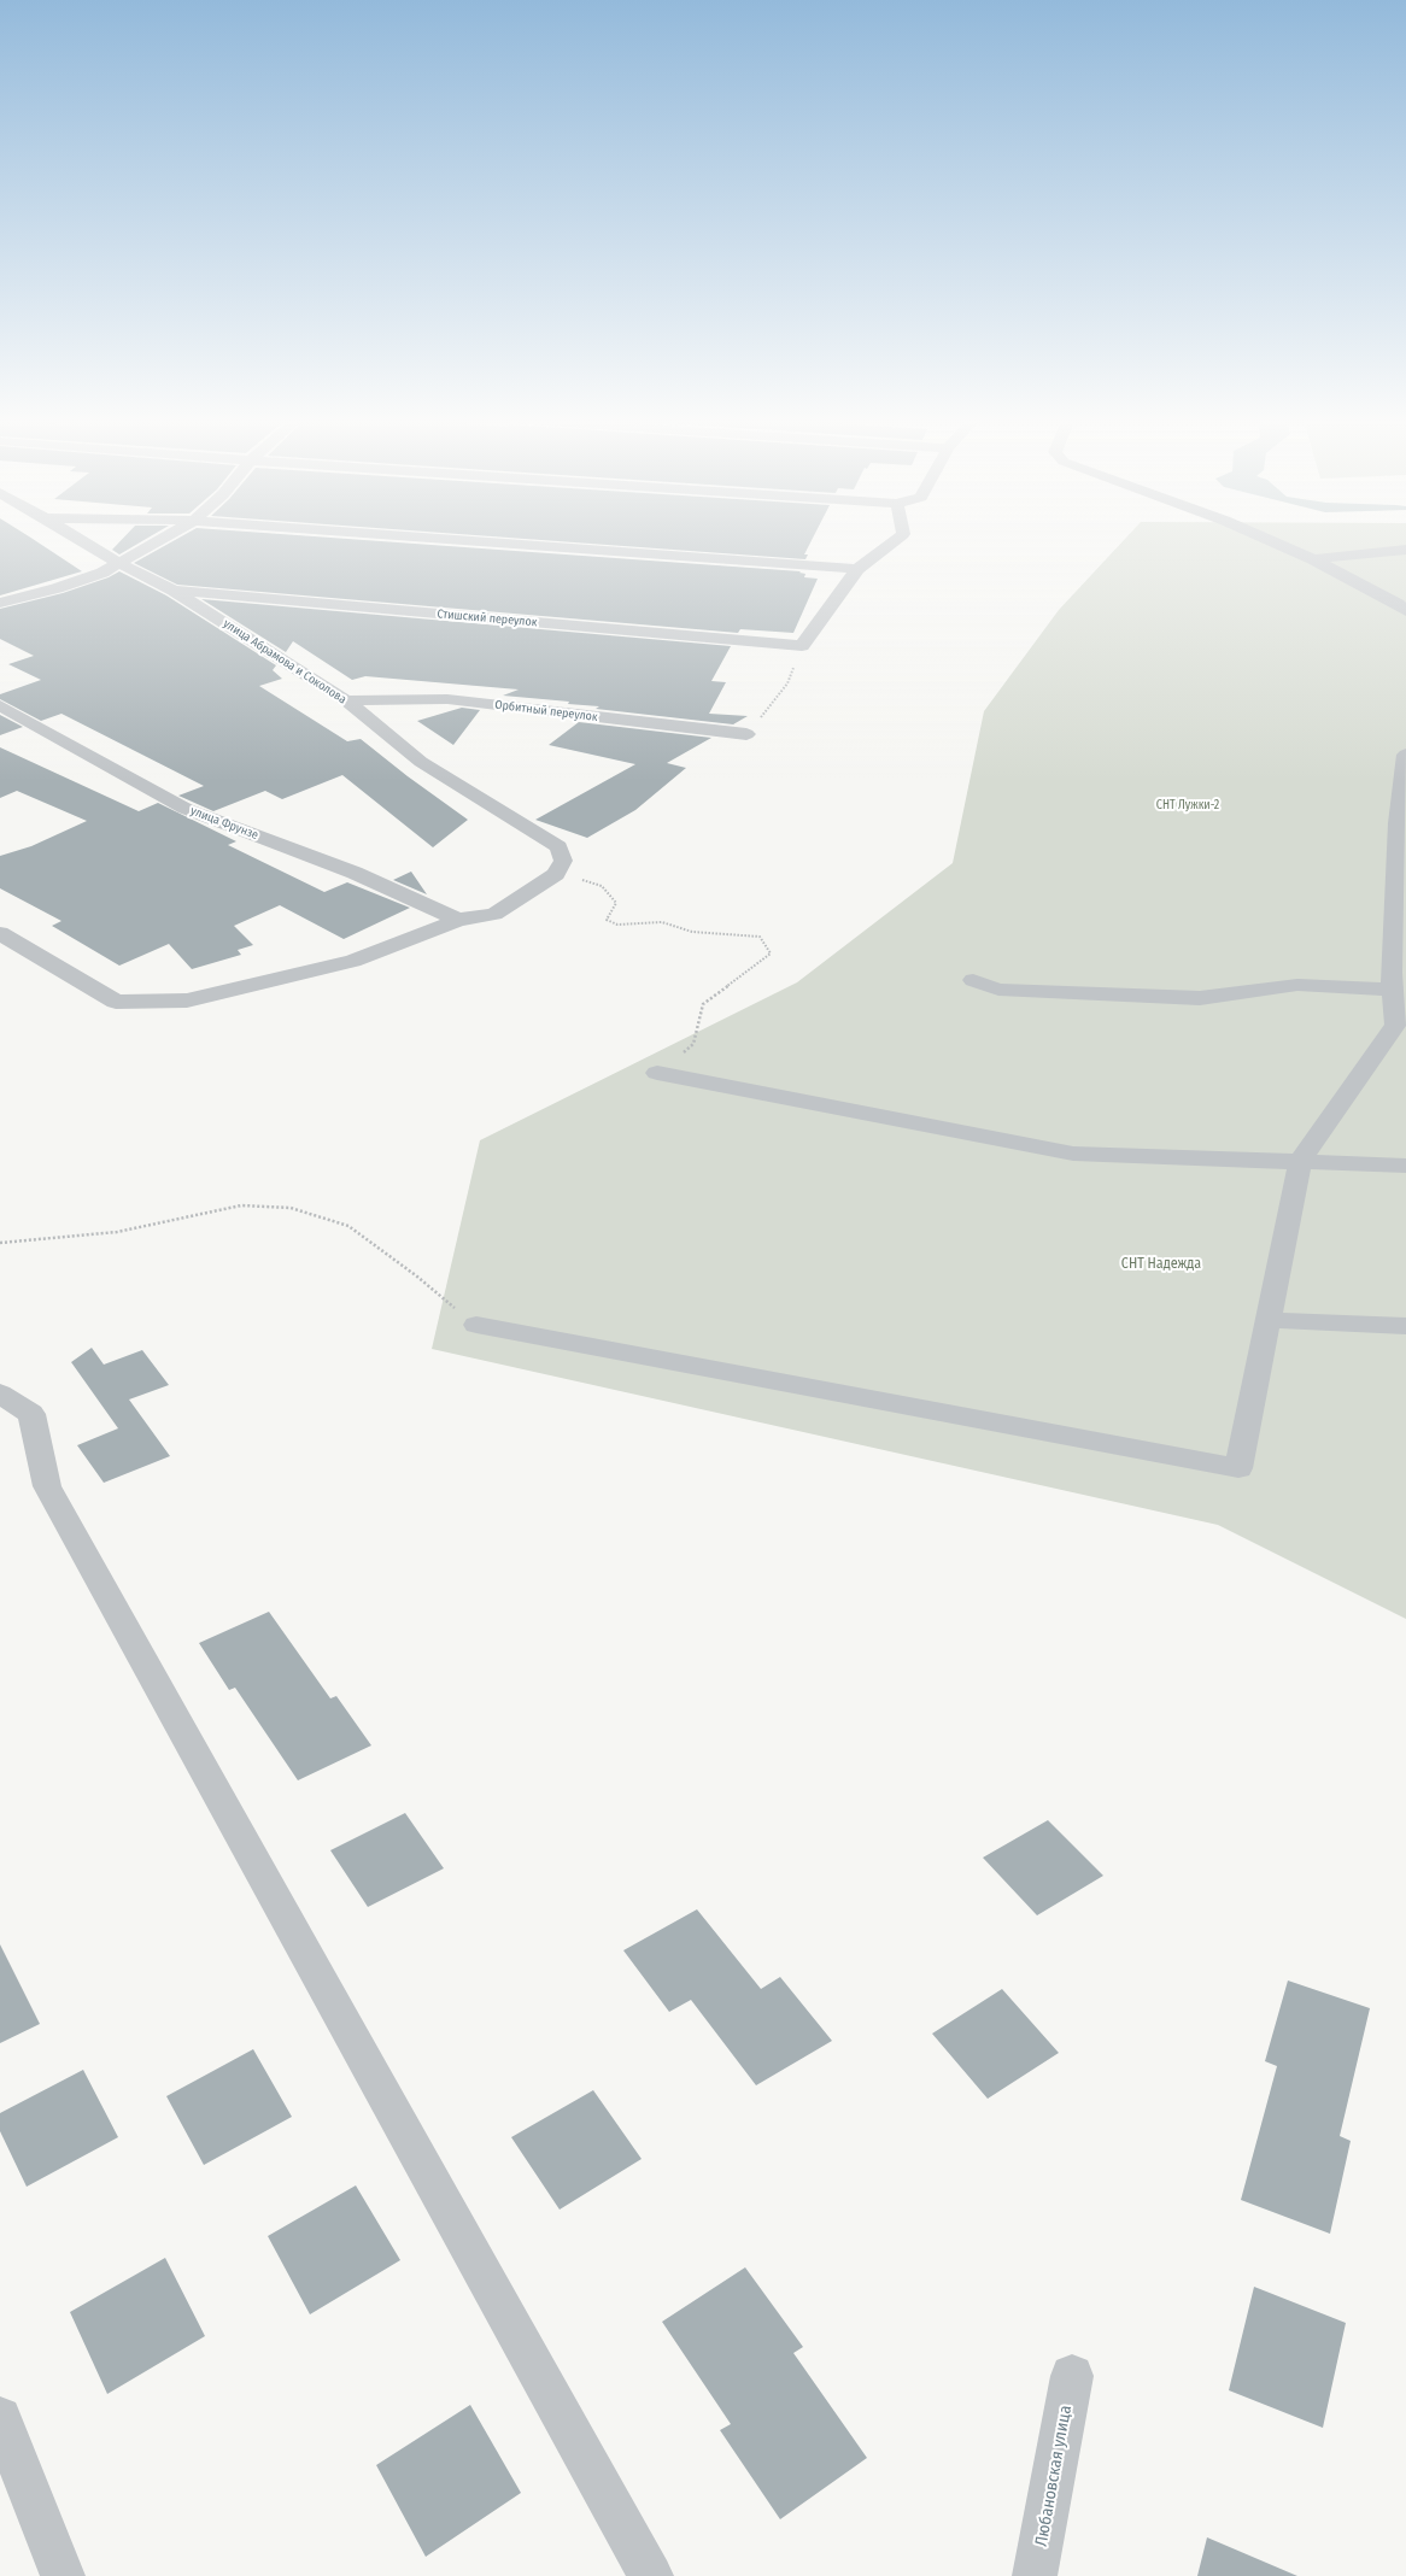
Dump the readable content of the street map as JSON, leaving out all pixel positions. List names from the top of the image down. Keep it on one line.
{"streets":{"street":["Стишский переулок","улица Абрамова и Соколова","Орбитный переулок","улица Фрунзе","Любановская улица"]},"crossings":[["Стишский переулок","улица Абрамова и Соколова"],["улица Абрамова и Соколова","Орбитный переулок"]],"parks":["СНТ Лужки-2","СНТ Надежда"]}
